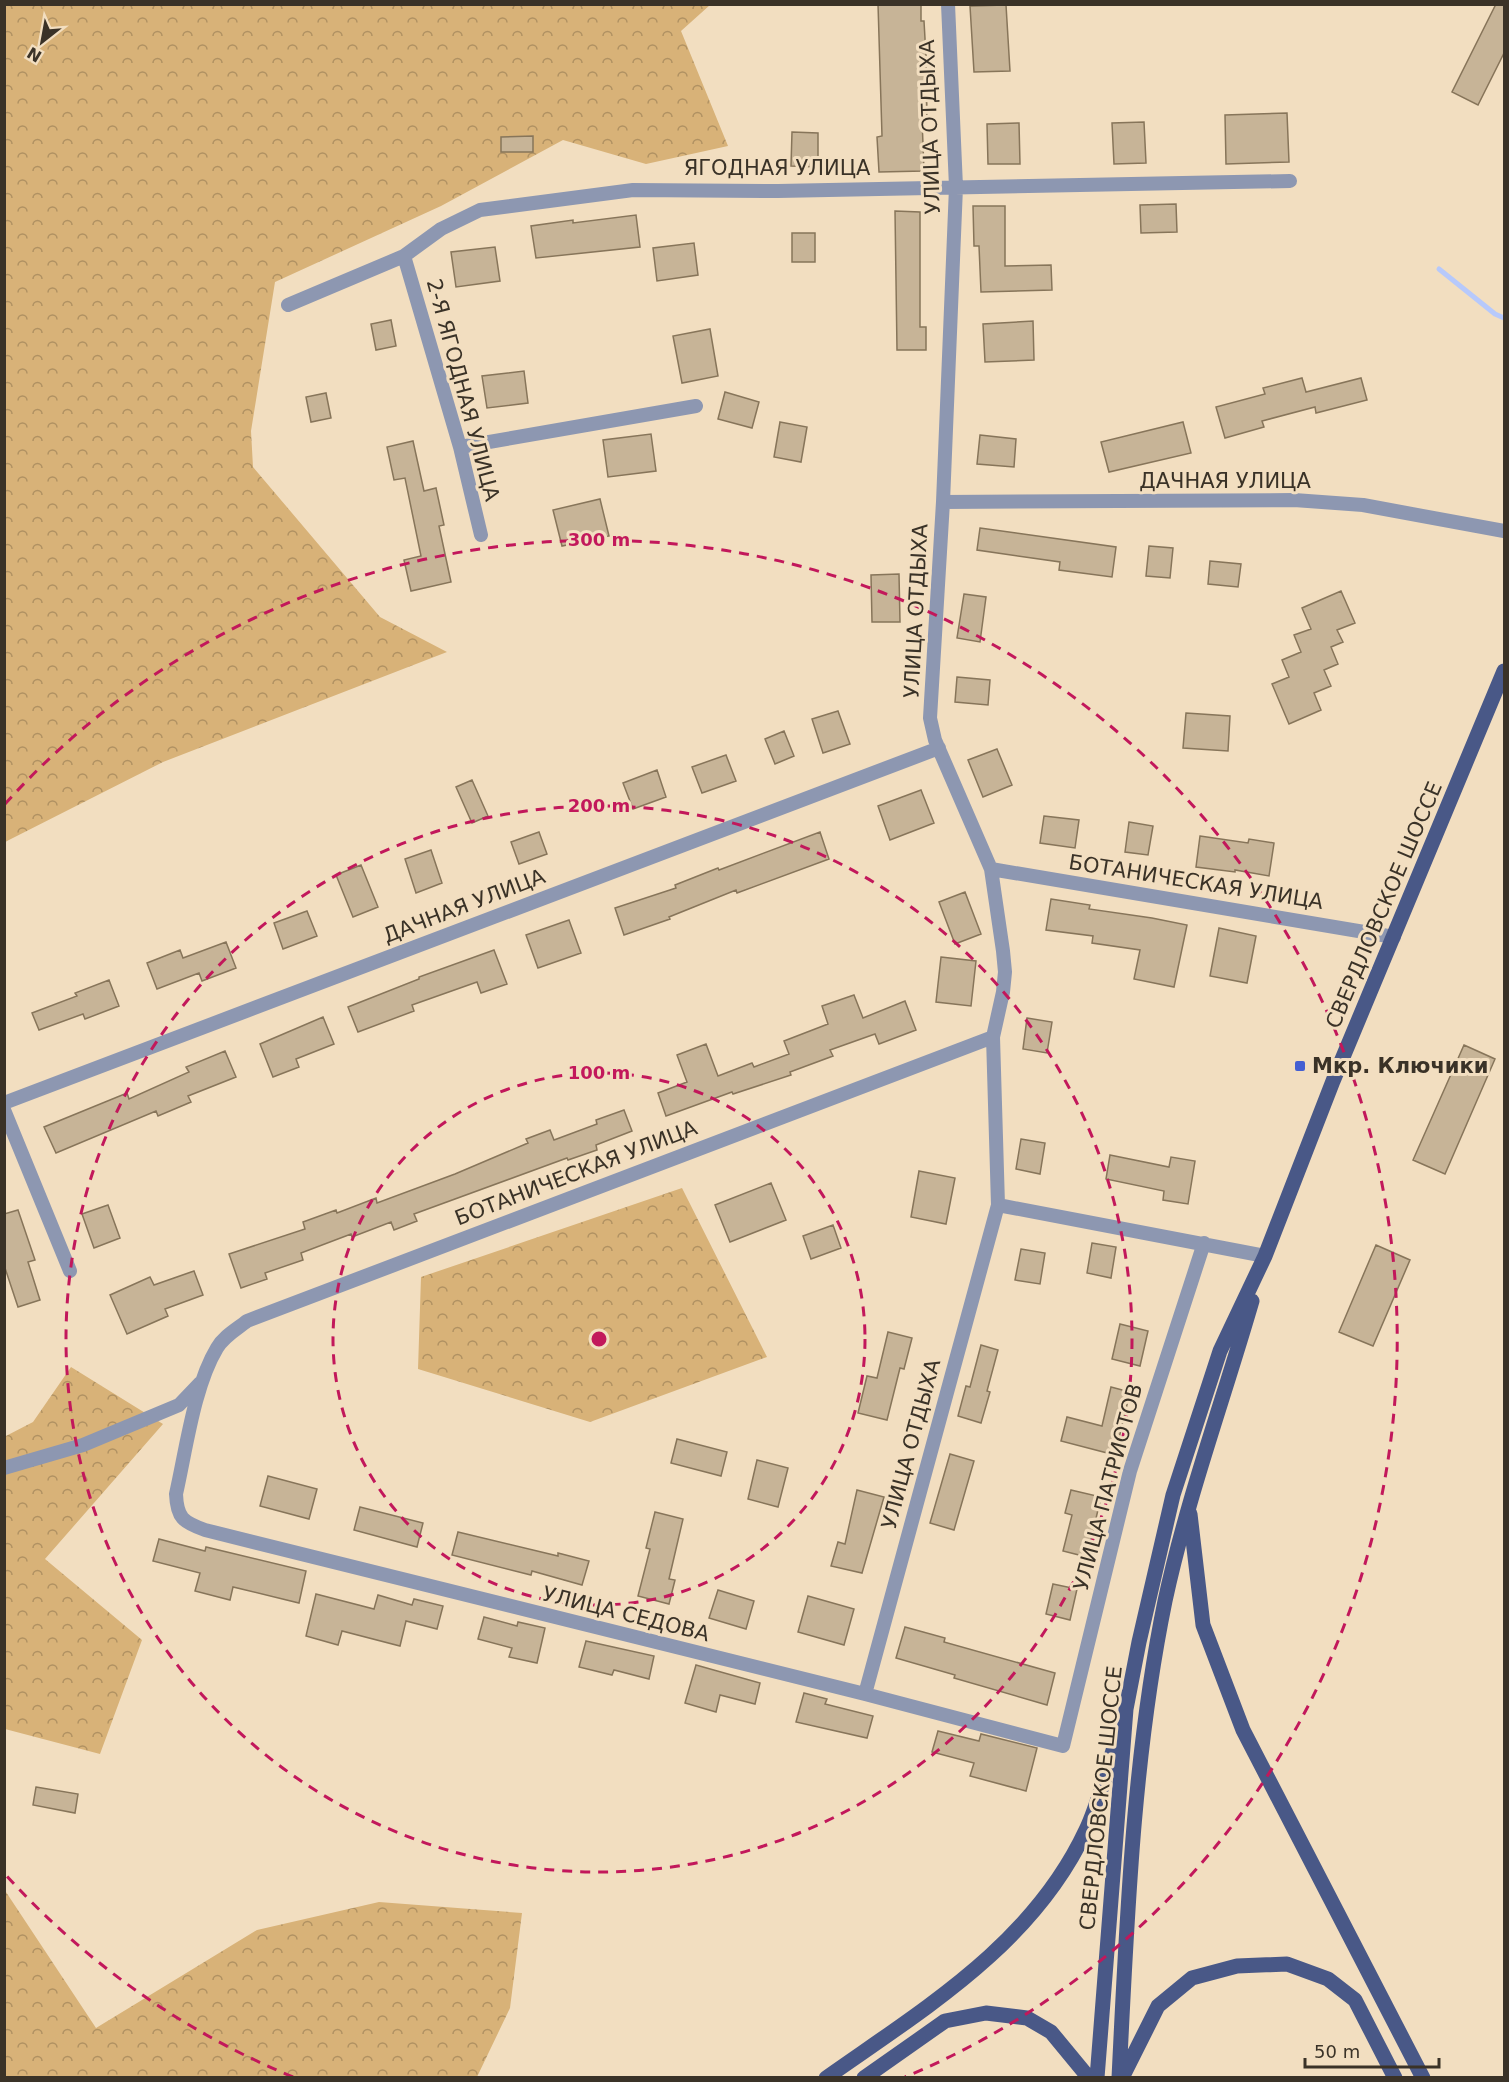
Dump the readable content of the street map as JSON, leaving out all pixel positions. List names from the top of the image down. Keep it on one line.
{"streets":{"main road":["СВЕРДЛОВСКОЕ ШОССЕ"],"street":["УЛИЦА ОТДЫХА","ЯГОДНАЯ УЛИЦА","2-Я ЯГОДНАЯ УЛИЦА","ДАЧНАЯ УЛИЦА","БОТАНИЧЕСКАЯ УЛИЦА","УЛИЦА ПАТРИОТОВ","УЛИЦА СЕДОВА"]},"crossings":[["УЛИЦА ОТДЫХА","ЯГОДНАЯ УЛИЦА"],["УЛИЦА ОТДЫХА","ДАЧНАЯ УЛИЦА"],["УЛИЦА ОТДЫХА","БОТАНИЧЕСКАЯ УЛИЦА"],["УЛИЦА ОТДЫХА","УЛИЦА СЕДОВА"],["ЯГОДНАЯ УЛИЦА","2-Я ЯГОДНАЯ УЛИЦА"],["БОТАНИЧЕСКАЯ УЛИЦА","СВЕРДЛОВСКОЕ ШОССЕ"],["БОТАНИЧЕСКАЯ УЛИЦА","УЛИЦА СЕДОВА"],["УЛИЦА ПАТРИОТОВ","УЛИЦА СЕДОВА"]],"places":{"transit":["Мкр. Ключики"]},"scale_bar":"50 m","north":"bottom left","rings":["300 m","200 m","100 m"]}
